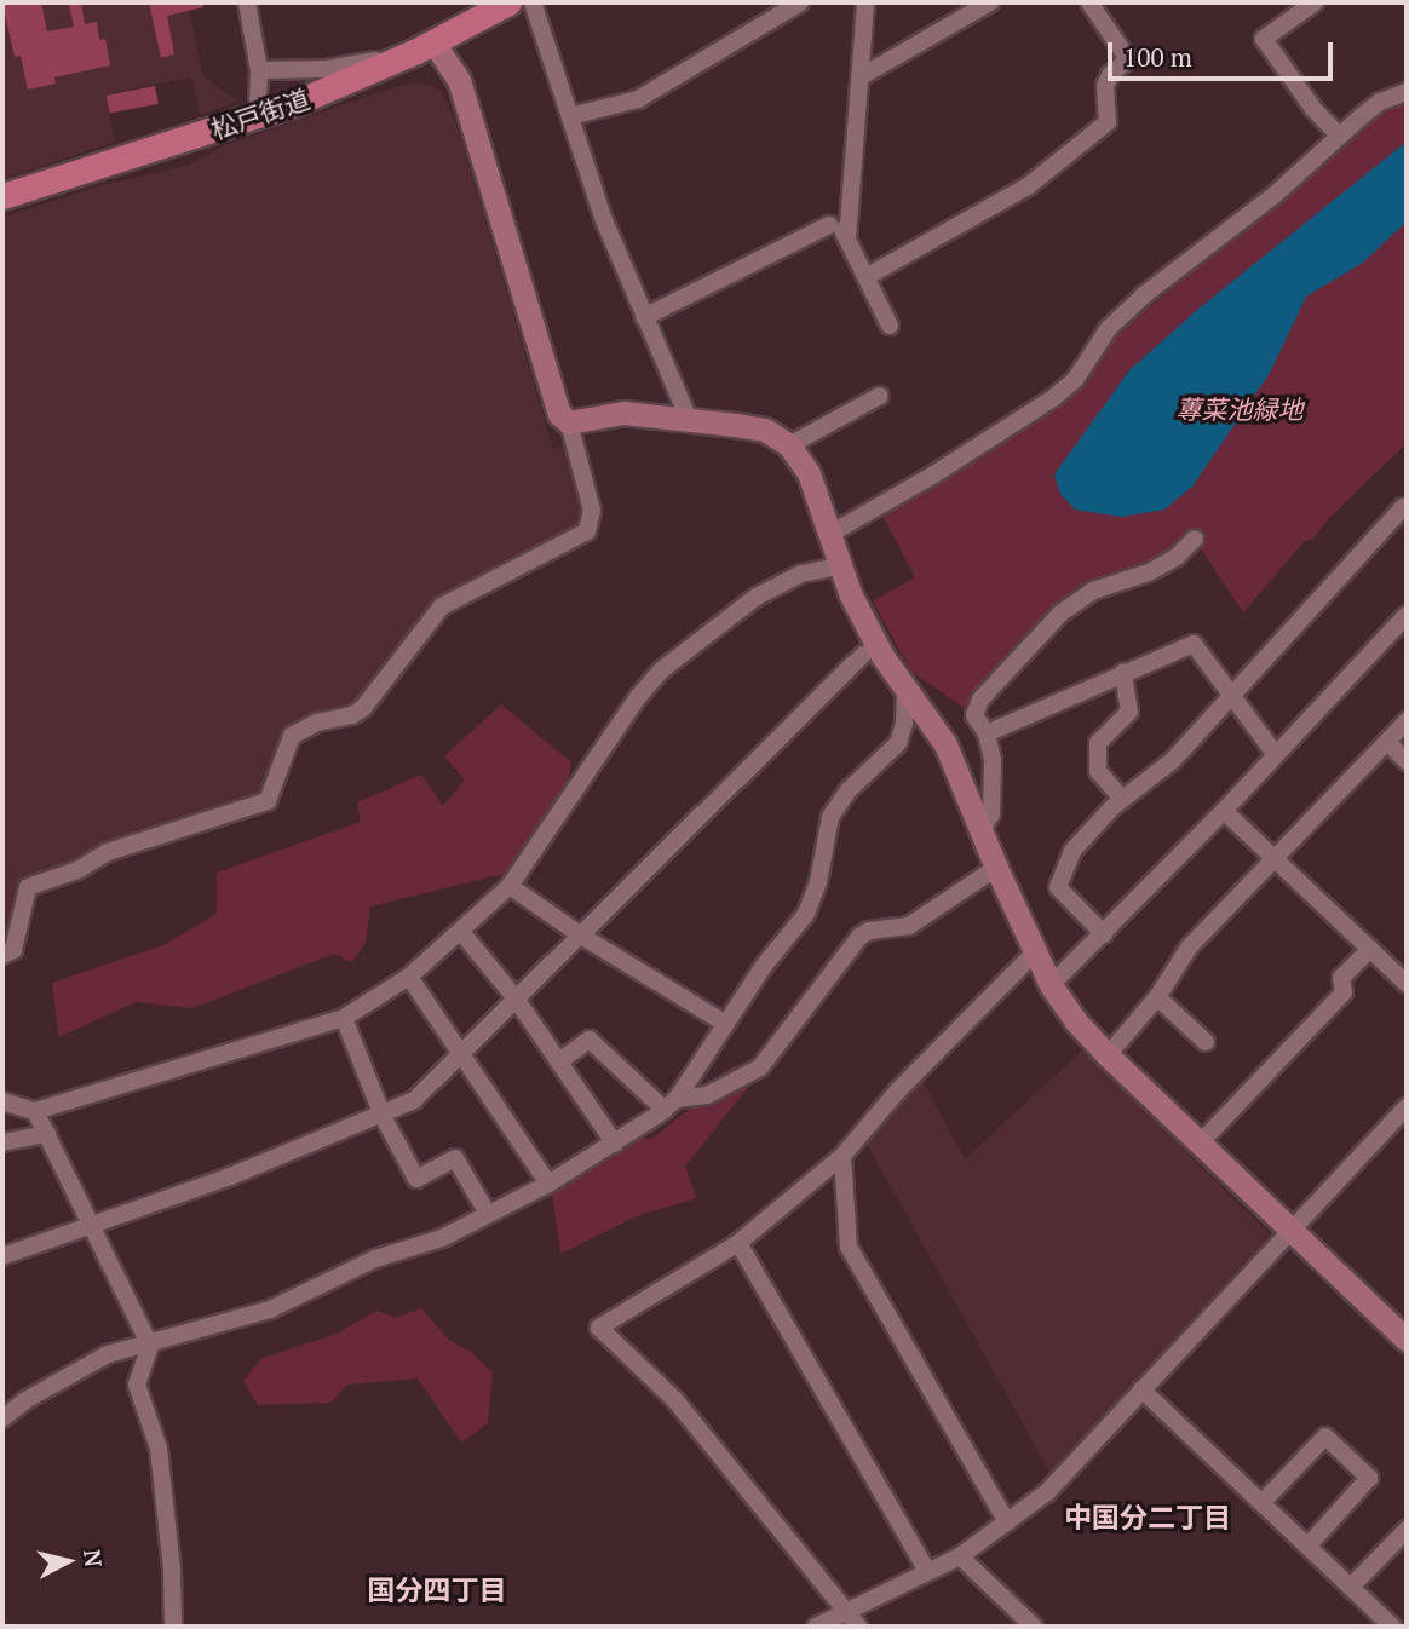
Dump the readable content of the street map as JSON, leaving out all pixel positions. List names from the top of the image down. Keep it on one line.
{"streets":{"main road":["松戸街道"]},"districts":["中国分二丁目","国分四丁目"],"parks":["蓴菜池緑地"],"scale_bar":"100 m","north":"right"}
